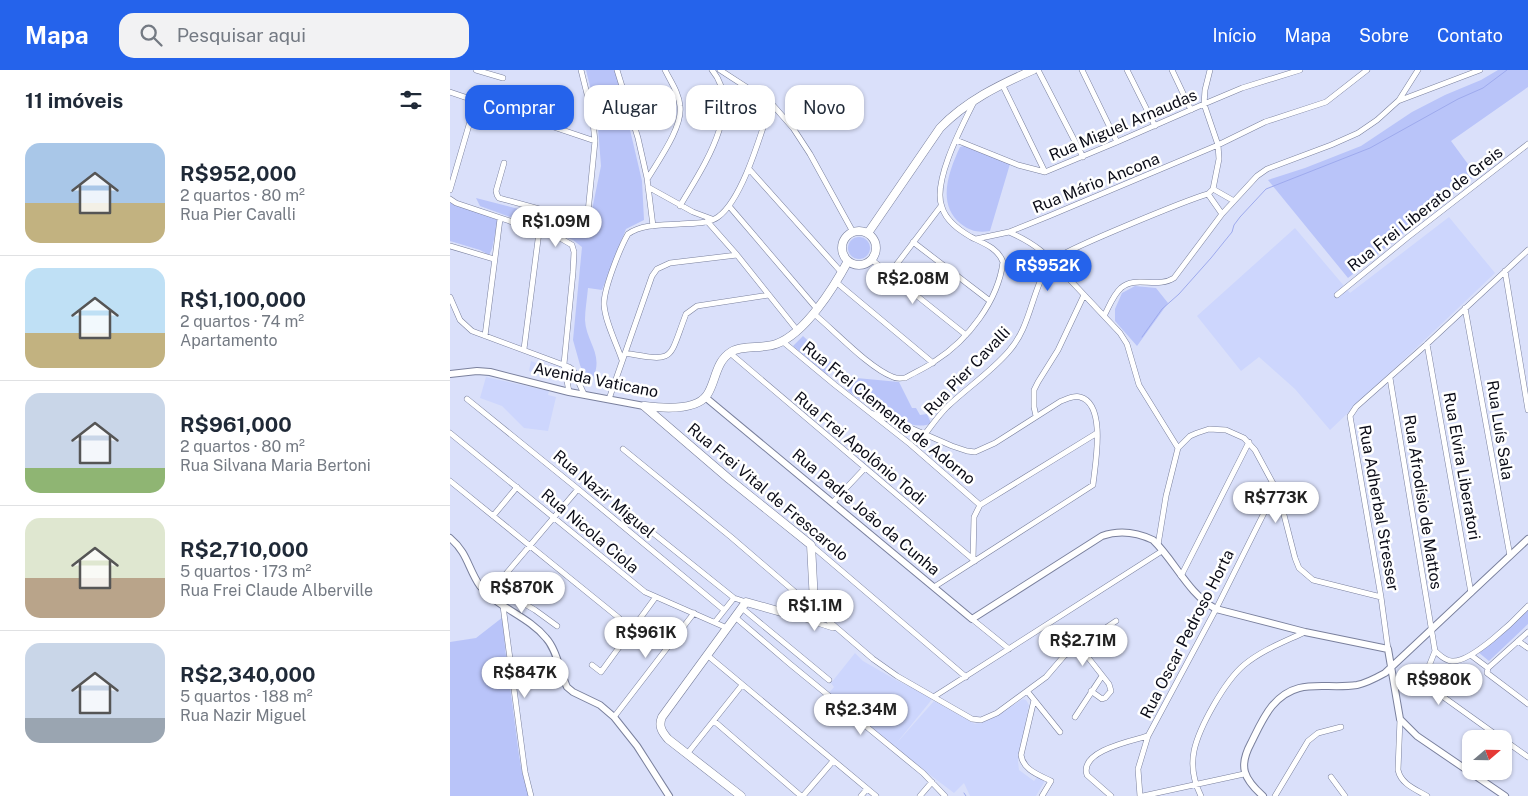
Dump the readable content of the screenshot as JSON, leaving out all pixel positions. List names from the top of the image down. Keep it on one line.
{"streets":{"main road":["Avenida Vaticano","Rua Frei Vital de Frescarolo"],"street":["Rua Miguel Arnaudas","Rua Mário Ancona","Rua Frei Liberato de Greis","Rua Pier Cavalli","Rua Frei Clemente de Adorno","Rua Luís Sala","Rua Frei Apolônio Todi","Rua Elvira Liberatori","Rua Nazir Miguel","Rua Afrodísio de Mattos","Rua Adherbal Stresser","Rua Padre João da Cunha","Rua Nicola Ciola","Rua Oscar Pedroso Horta"]},"crossings":[["Avenida Vaticano","Rua Frei Vital de Frescarolo"],["Avenida Vaticano","Rua Padre João da Cunha"],["Rua Luís Sala","Rua Adherbal Stresser"],["Rua Elvira Liberatori","Rua Adherbal Stresser"],["Rua Afrodísio de Mattos","Rua Adherbal Stresser"]],"north":"right","page":{"header":"Mapa","search":"Pesquisar aqui","nav":["Início","Mapa","Sobre","Contato"],"heading":"11 imóveis","chip":["Comprar","Alugar","Filtros","Novo"],"list":[{"name":"R$952,000","note":"2 quartos · 80 m² · Rua Pier Cavalli"},{"name":"R$1,100,000","note":"2 quartos · 74 m² · Apartamento"},{"name":"R$961,000","note":"2 quartos · 80 m² · Rua Silvana Maria Bertoni"},{"name":"R$2,710,000","note":"5 quartos · 173 m² · Rua Frei Claude Alberville"},{"name":"R$2,340,000","note":"5 quartos · 188 m² · Rua Nazir Miguel"}],"price":["R$1.09M","R$952K","R$2.08M","R$773K","R$870K","R$1.1M","R$961K","R$2.71M","R$847K","R$980K","R$2.34M"]}}
